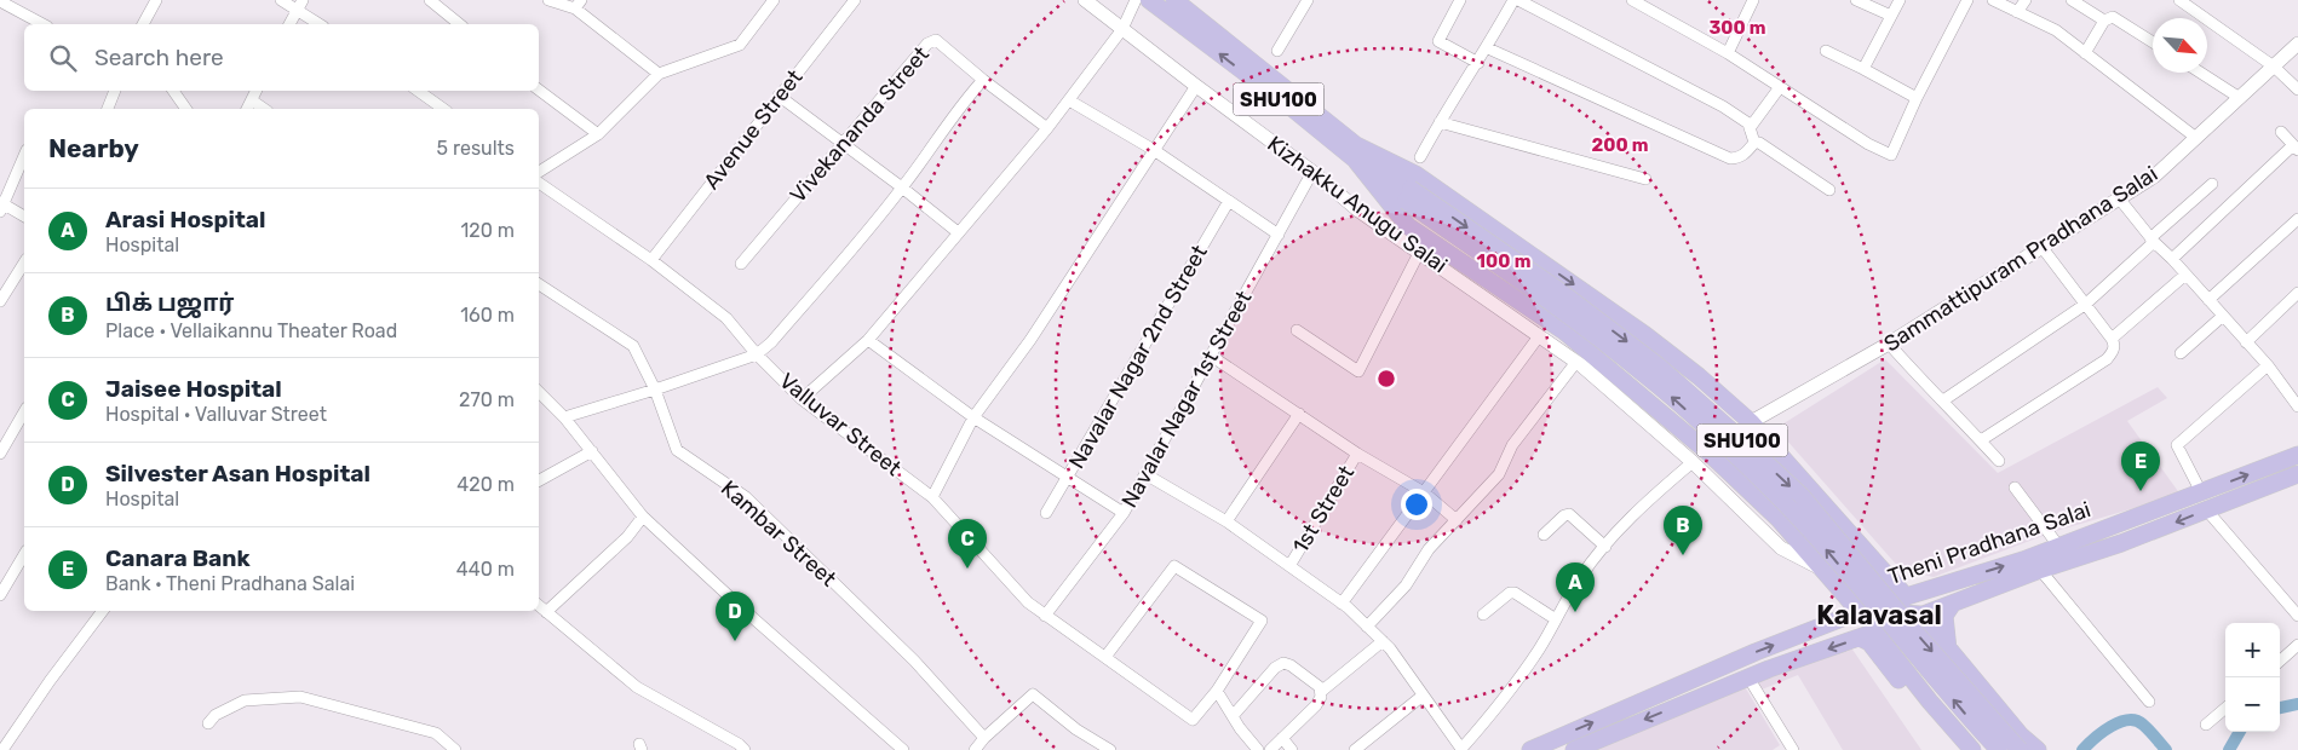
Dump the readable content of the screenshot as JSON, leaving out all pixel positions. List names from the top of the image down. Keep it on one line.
{"streets":{"main road":["SHU100","Theni Pradhana Salai"],"street":["Vivekananda Street","Avenue Street","Kizhakku Anugu Salai","Sammattipuram Pradhana Salai","Navalar Nagar 2nd Street","Navalar Nagar 1st Street","Valluvar Street","1st Street","Kambar Street"]},"crossings":[["Avenue Street","Valluvar Street"],["Kizhakku Anugu Salai","Navalar Nagar 1st Street"],["Navalar Nagar 1st Street","Valluvar Street"]],"districts":["Kalavasal"],"north":"bottom right","page":{"search":"Search here","heading":["Nearby","5 results"],"list":[{"mark":"A","name":"Arasi Hospital","note":"Hospital","value":"120 m"},{"mark":"B","name":"பிக் பஜார்","note":"Place · Vellaikannu Theater Road","value":"160 m"},{"mark":"C","name":"Jaisee Hospital","note":"Hospital · Valluvar Street","value":"270 m"},{"mark":"D","name":"Silvester Asan Hospital","note":"Hospital","value":"420 m"},{"mark":"E","name":"Canara Bank","note":"Bank · Theni Pradhana Salai","value":"440 m"}],"pins":["E","B","C","A","D"],"map_buttons":["+","−"]},"rings":["300 m","200 m","100 m"]}
